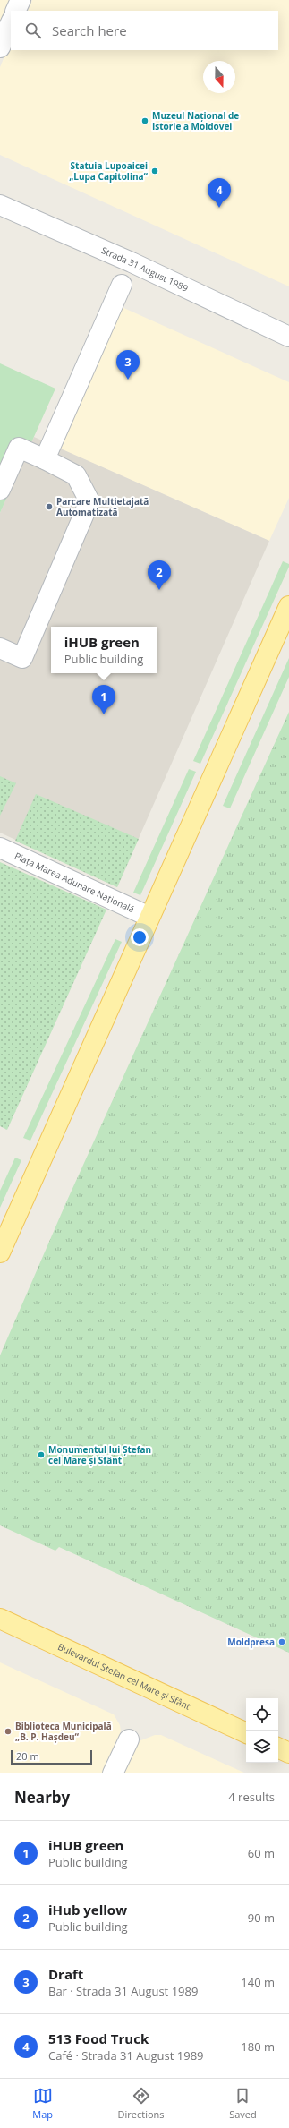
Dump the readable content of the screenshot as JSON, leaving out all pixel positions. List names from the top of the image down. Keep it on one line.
{"streets":{"main road":["Bulevardul Ștefan cel Mare și Sfânt"],"street":["Strada 31 August 1989","Piața Marea Adunare Națională"]},"places":["Muzeul Național de Istorie a Moldovei","Statuia Lupoaicei „Lupa Capitolina“","Parcare Multietajată Automatizată","Monumentul lui Ștefan cel Mare și Sfânt","Moldpresa","Biblioteca Municipală „B. P. Hașdeu“"],"scale_bar":"20 m","north":"bottom","page":{"search":"Search here","pins":["4","3","2","1"],"popup":["iHUB green","Public building"],"scale":"20 m","heading":["Nearby","4 results"],"list":[{"mark":"1","name":"iHUB green","note":"Public building","value":"60 m"},{"mark":"2","name":"iHub yellow","note":"Public building","value":"90 m"},{"mark":"3","name":"Draft","note":"Bar · Strada 31 August 1989","value":"140 m"},{"mark":"4","name":"513 Food Truck","note":"Café · Strada 31 August 1989","value":"180 m"}],"nav":["Map","Directions","Saved"]}}
